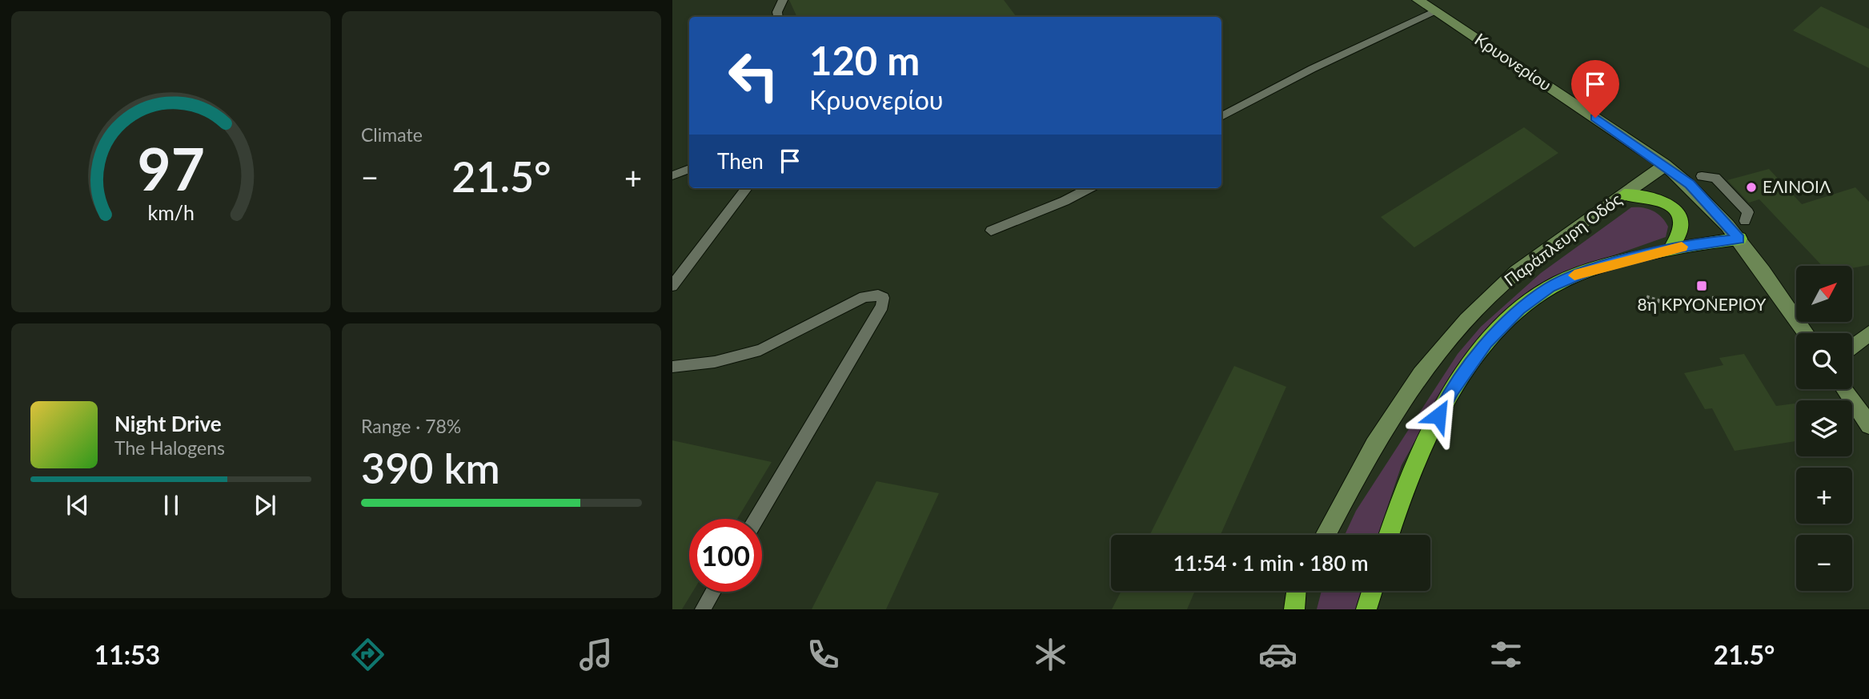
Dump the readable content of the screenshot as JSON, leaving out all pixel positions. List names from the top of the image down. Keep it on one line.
{"streets":{"main road":["Κρυονερίου","Παράπλευρη Οδός"]},"crossings":[["Κρυονερίου","Παράπλευρη Οδός"]],"places":{"other":["ΕΛΙΝΟΙΛ"],"transit":["8η ΚΡΥΟΝΕΡΙΟΥ"]},"north":"top right","page":{"tile":["Climate",["Range · 78%","390 km"]],"turn":["120 m","Κρυονερίου"],"then":"Then","heat":["−","21.5°","+"],"map_buttons":["+","−"],"song":["Night Drive","The Halogens"],"limit":"100","trip":"11:54 · 1 min · 180 m","tabs":["11:53","21.5°"],"gauge":["97","km/h"]}}
